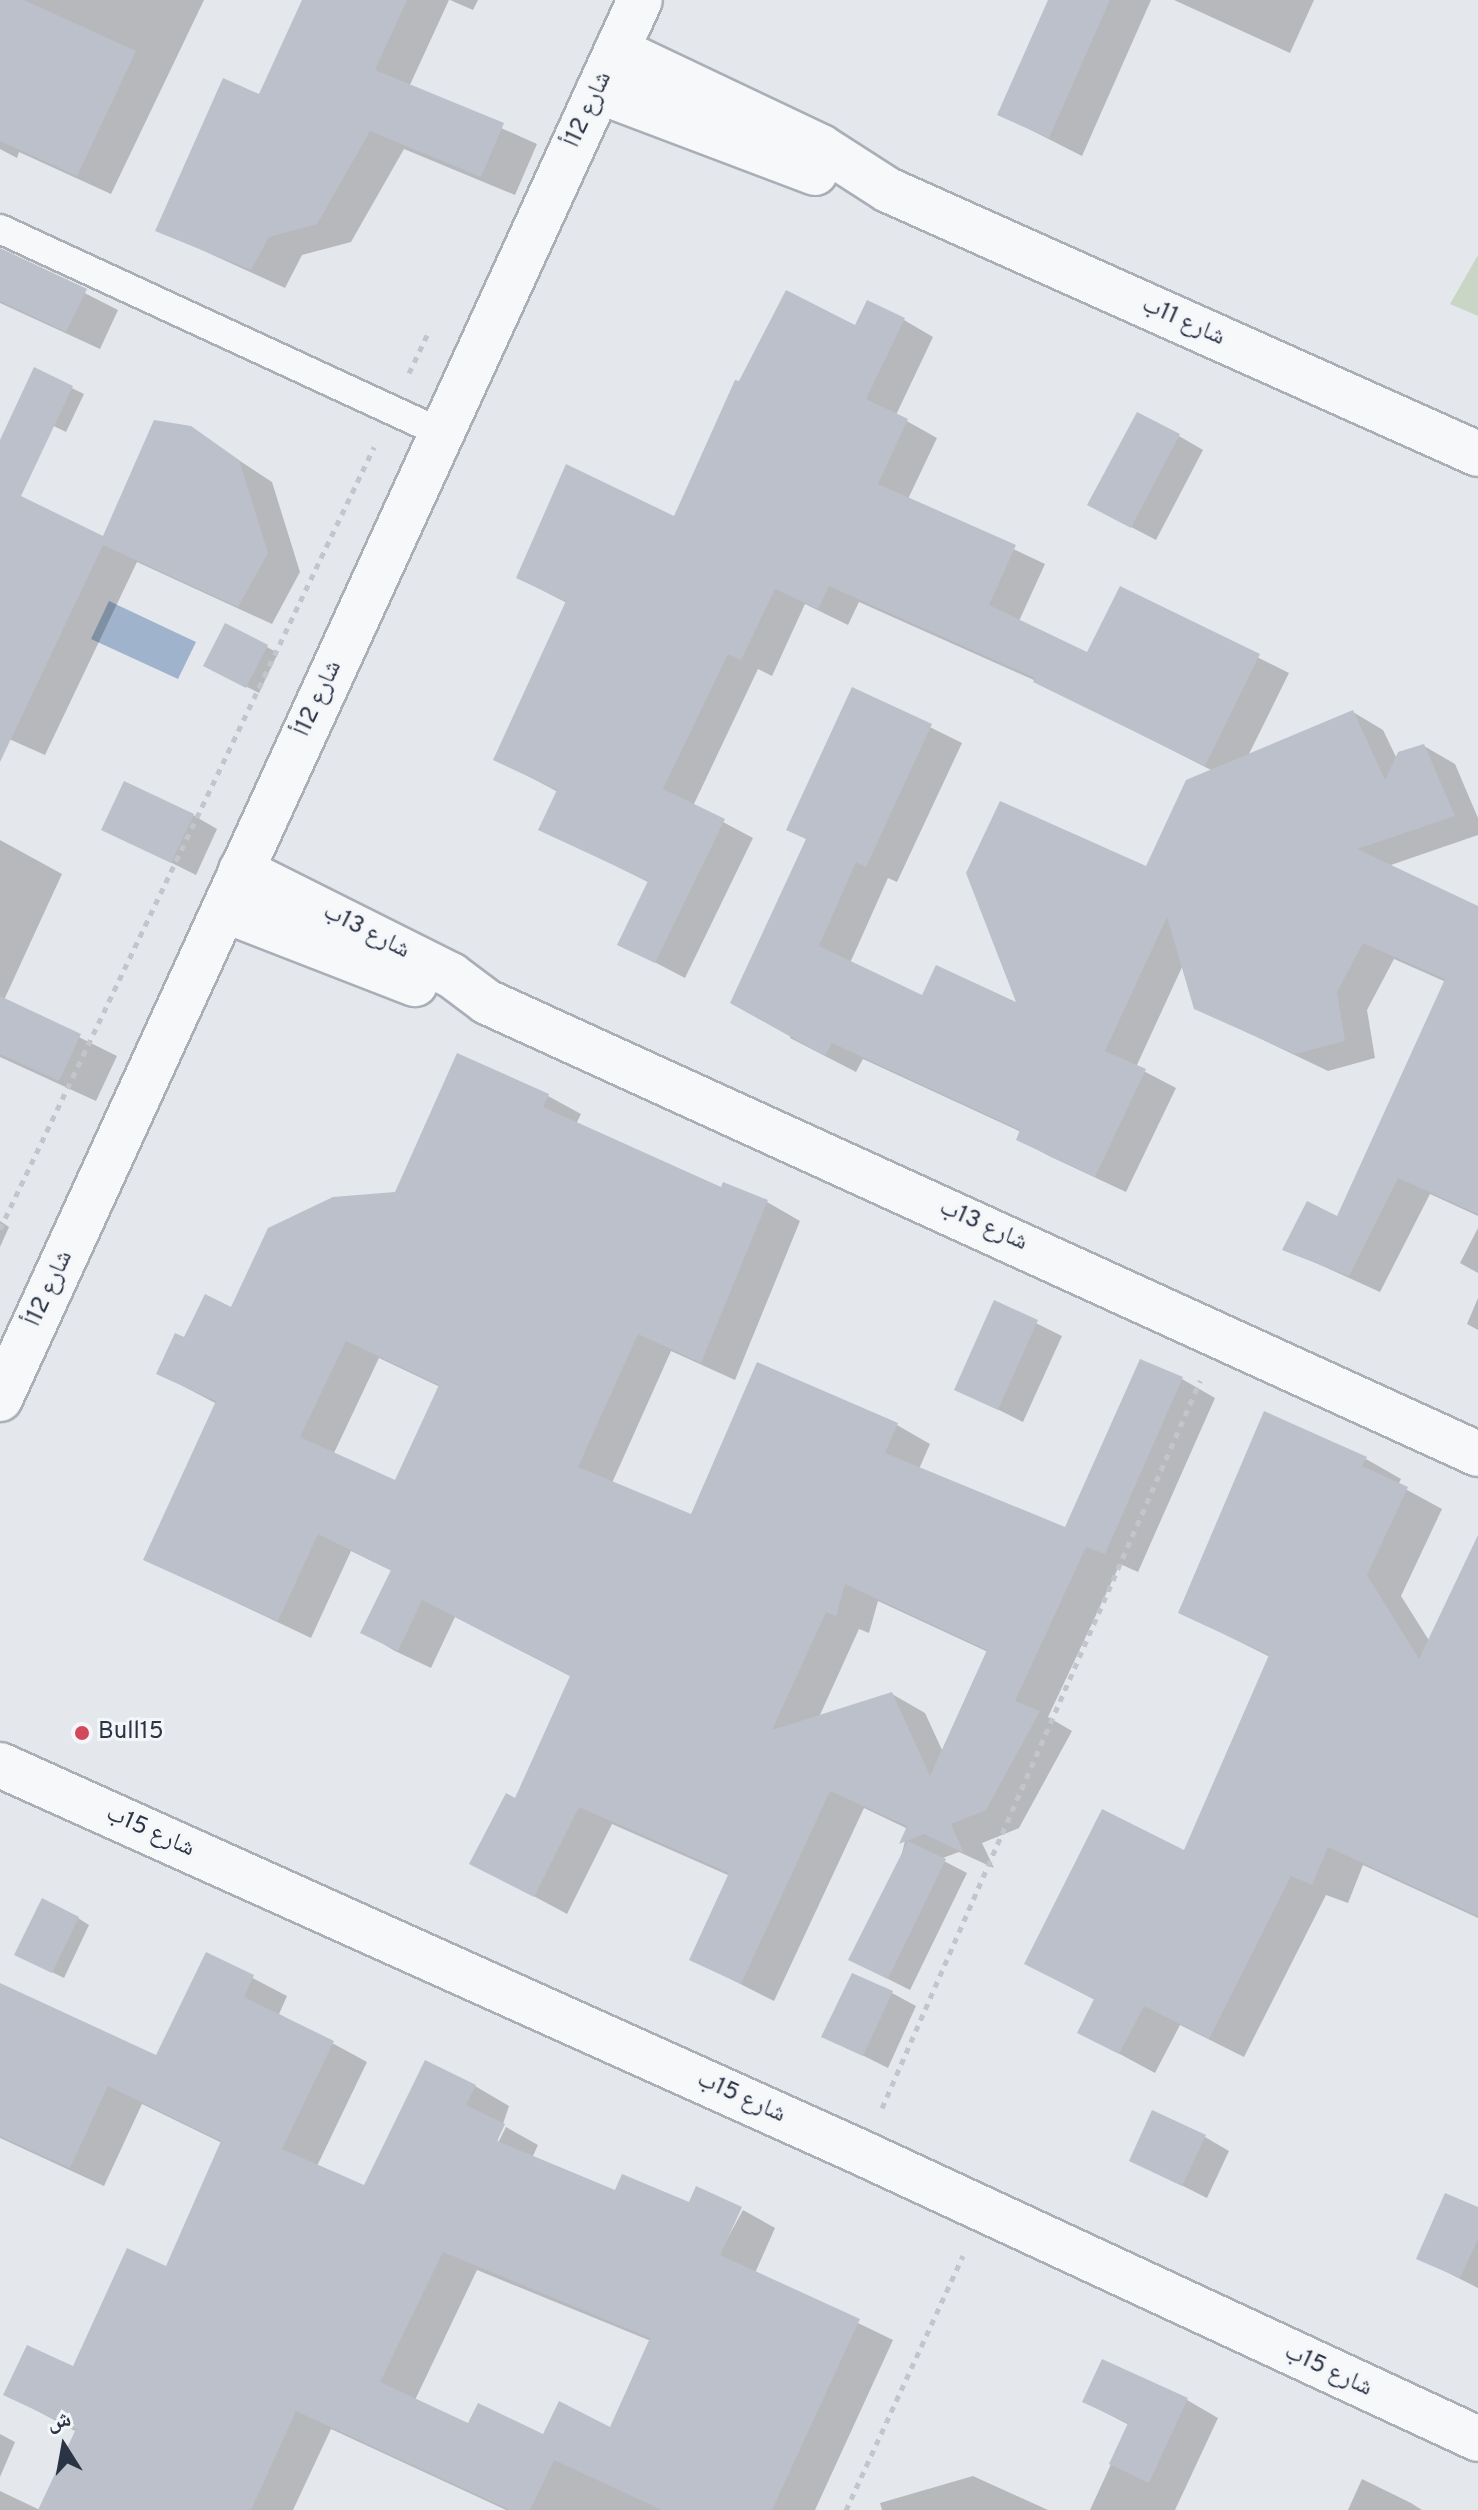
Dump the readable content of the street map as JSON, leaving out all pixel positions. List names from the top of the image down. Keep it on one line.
{"streets":{"street":["شارع 12أ","شارع 11ب","شارع 13ب","شارع 15ب"]},"crossings":[["شارع 12أ","شارع 11ب"],["شارع 12أ","شارع 13ب"]],"places":["Bull15"],"north":"top"}
